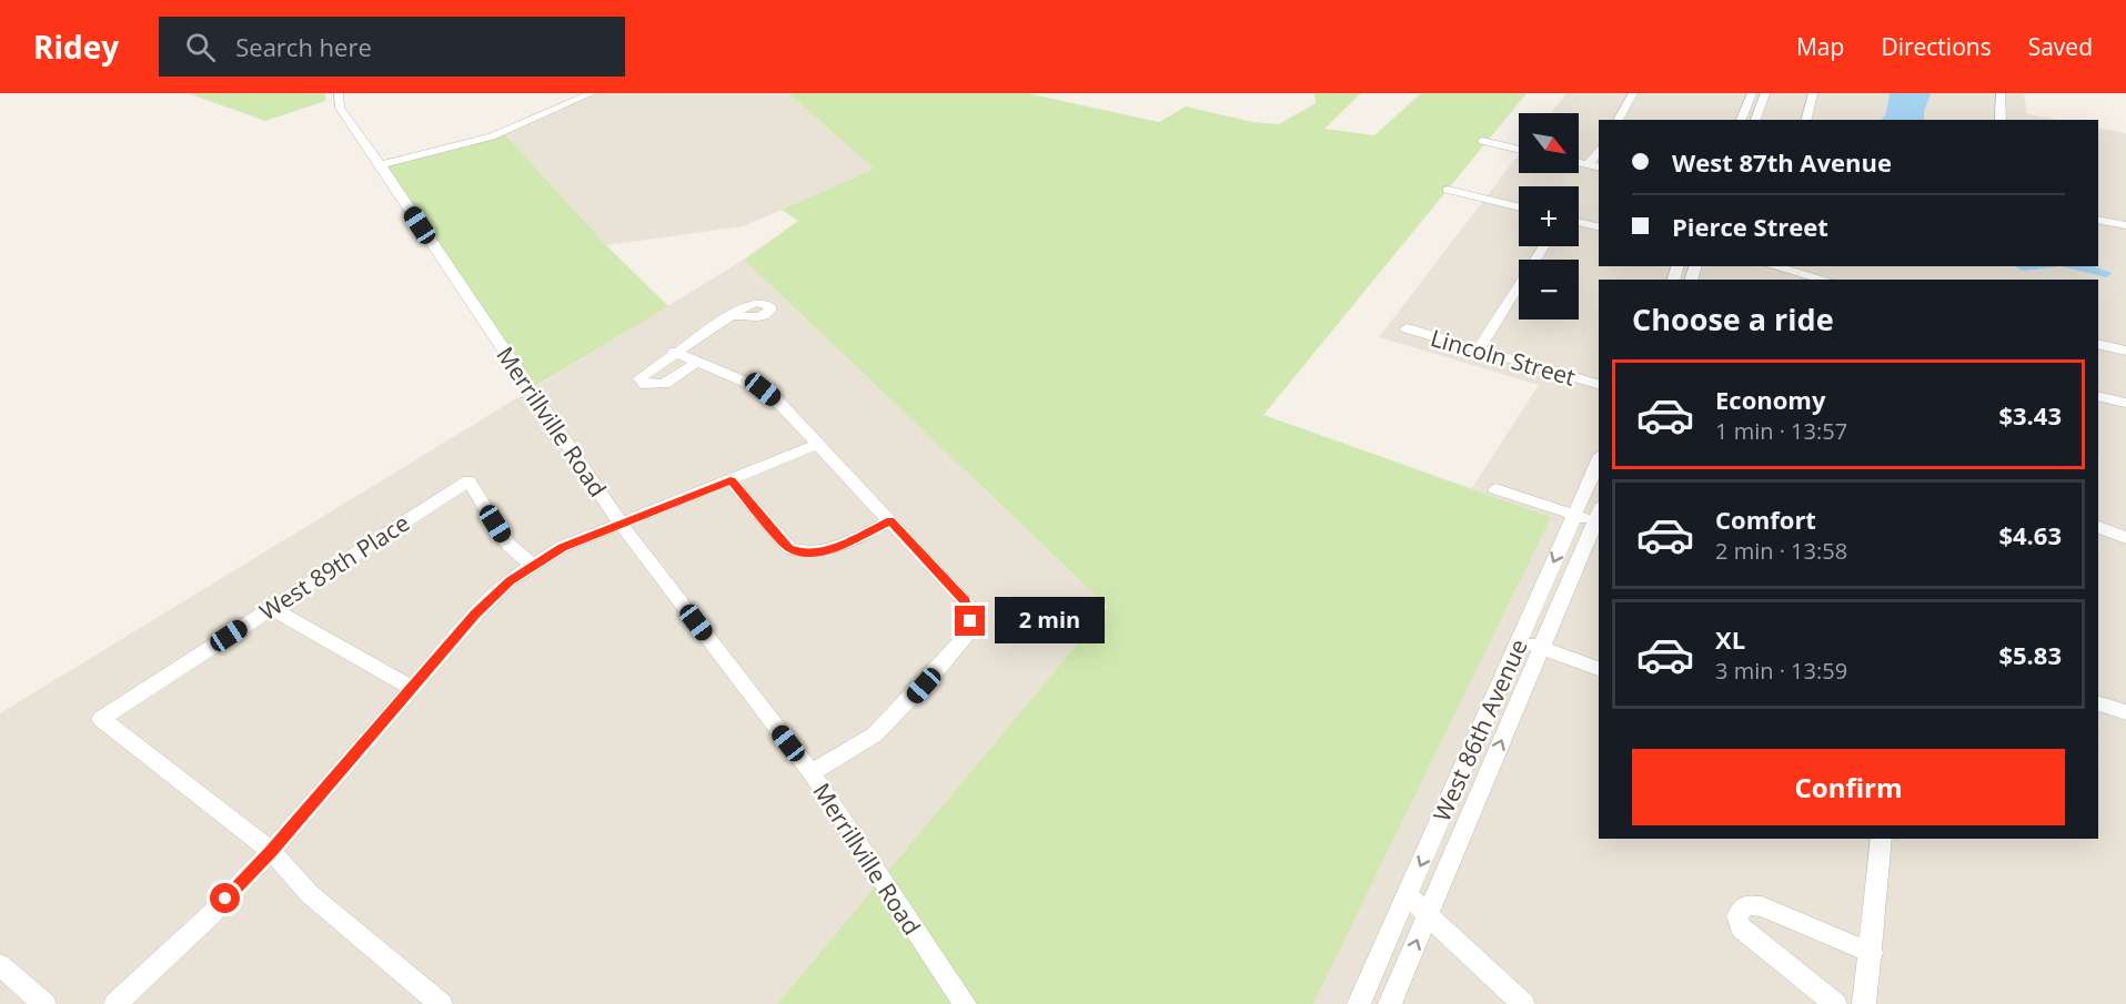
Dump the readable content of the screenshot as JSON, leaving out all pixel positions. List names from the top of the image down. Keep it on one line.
{"streets":{"street":["Lincoln Street","Merrillville Road","West 89th Place","West 86th Avenue"]},"north":"bottom right","page":{"header":"Ridey","search":"Search here","nav":["Map","Directions","Saved"],"map_buttons":["+","−"],"banner":["West 87th Avenue","Pierce Street"],"heading":"Choose a ride","list":[{"name":"Economy","note":"1 min · 13:57","value":"$3.43"},{"name":"Comfort","note":"2 min · 13:58","value":"$4.63"},{"name":"XL","note":"3 min · 13:59","value":"$5.83"}],"bubble":"2 min","buttons":"Confirm"}}
